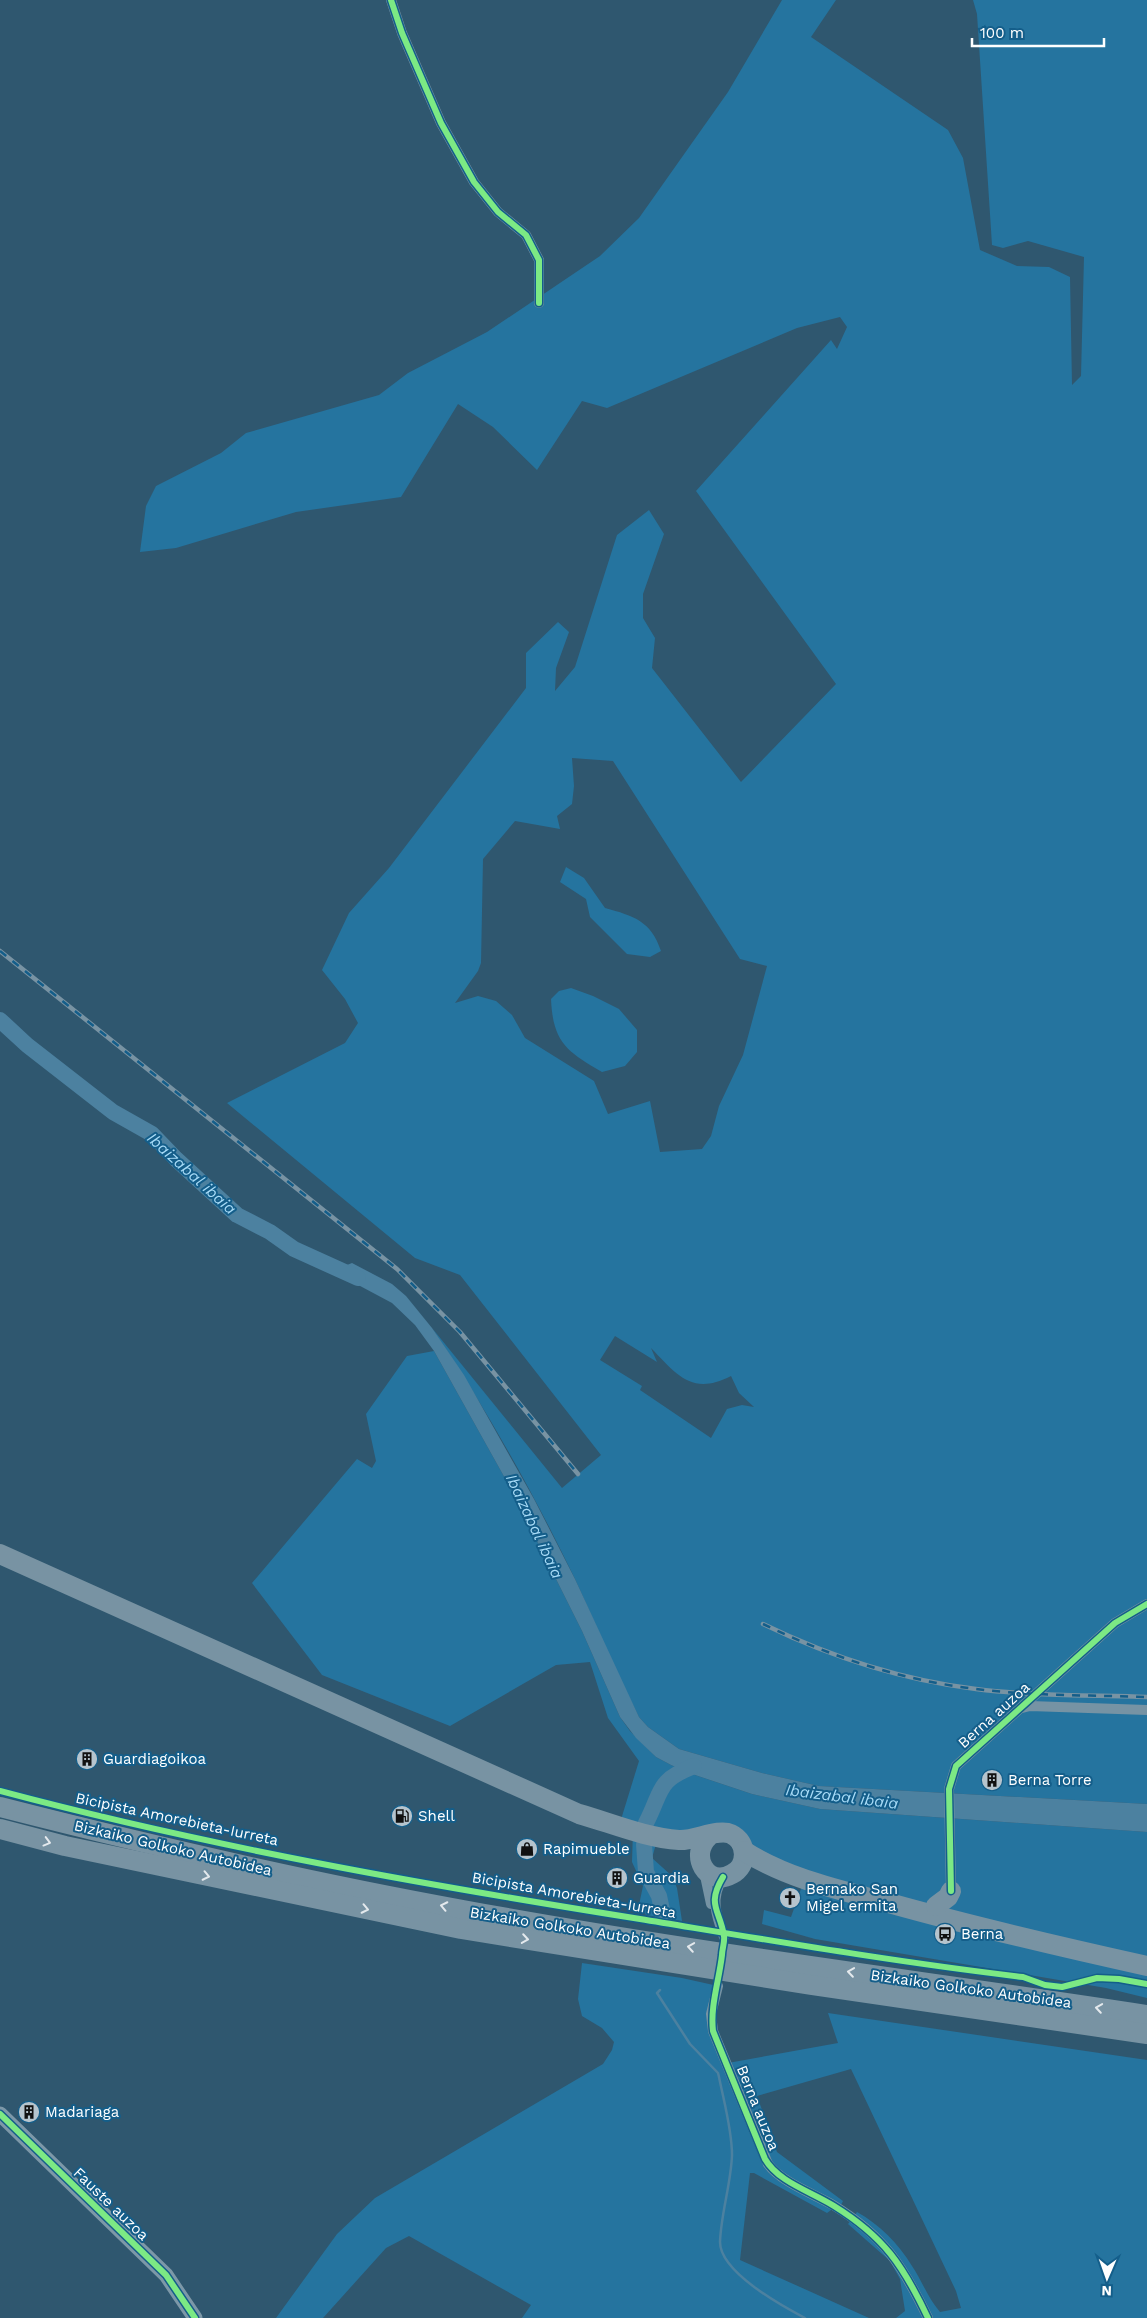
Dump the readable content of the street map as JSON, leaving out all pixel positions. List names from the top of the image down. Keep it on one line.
{"streets":{"highway":["Bizkaiko Golkoko Autobidea"],"street":["Berna auzoa","Fauste auzoa"],"cycle path":["Bicipista Amorebieta-Iurreta"]},"water":["Ibaizabal ibaia"],"places":{"building":["Guardiagoikoa","Berna Torre","Guardia","Madariaga"],"fuel station":["Shell"],"shop":["Rapimueble"],"church":["Bernako San Migel ermita"],"bus stop":["Berna"]},"scale_bar":"100 m","north":"bottom"}
